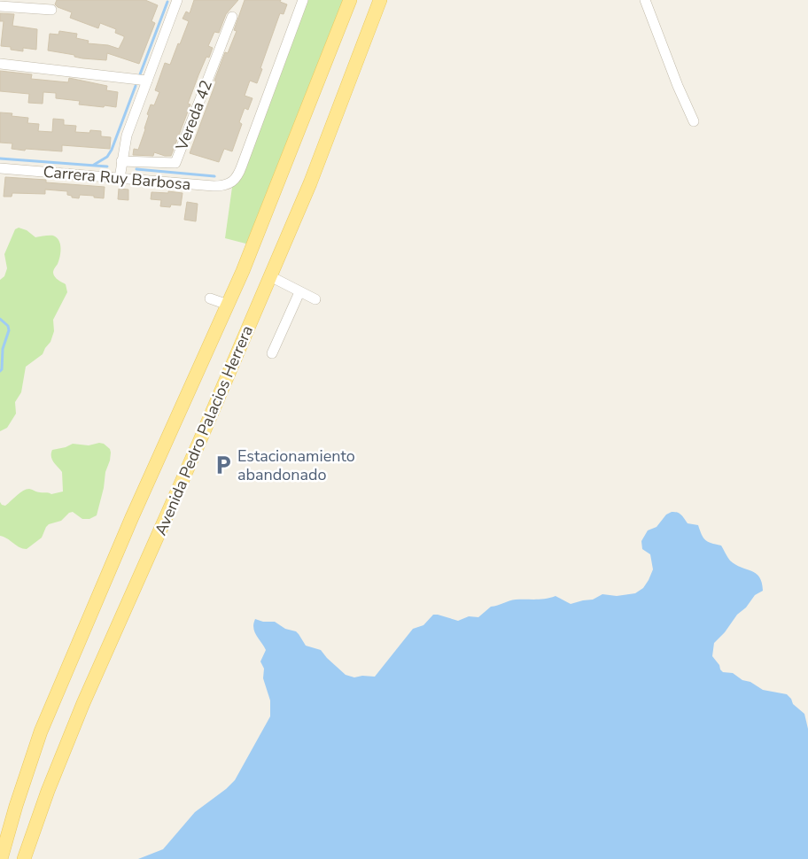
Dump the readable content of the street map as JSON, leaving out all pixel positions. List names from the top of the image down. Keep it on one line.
{"streets":{"main road":["Avenida Pedro Palacios Herrera"],"street":["Vereda 42","Carrera Ruy Barbosa"]},"places":{"parking":["Estacionamiento abandonado"]}}
